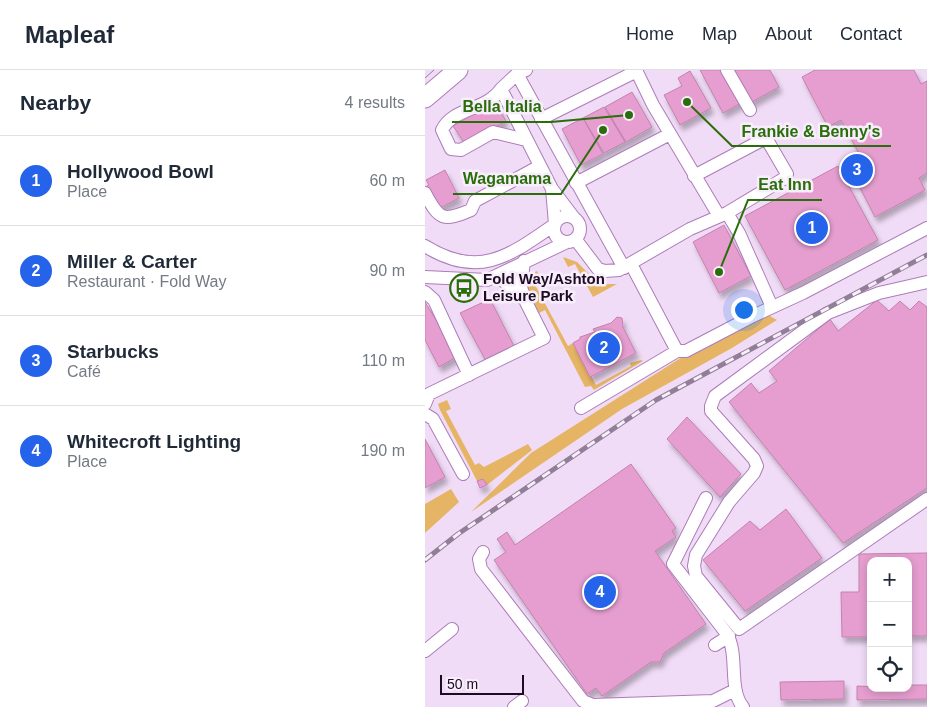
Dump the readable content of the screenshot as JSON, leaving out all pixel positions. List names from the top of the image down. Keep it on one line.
{"places":{"other":["Frankie & Benny's","Bella Italia","Wagamama","Eat Inn"],"bus stop":["Fold Way/Ashton Leisure Park"]},"scale_bar":"50 m","page":{"header":"Mapleaf","nav":["Home","Map","About","Contact"],"heading":["Nearby","4 results"],"list":[{"mark":"1","name":"Hollywood Bowl","note":"Place","value":"60 m"},{"mark":"2","name":"Miller & Carter","note":"Restaurant · Fold Way","value":"90 m"},{"mark":"3","name":"Starbucks","note":"Café","value":"110 m"},{"mark":"4","name":"Whitecroft Lighting","note":"Place","value":"190 m"}],"pins":["3","1","2","4"],"map_buttons":["+","−"],"scale":"50 m"}}
